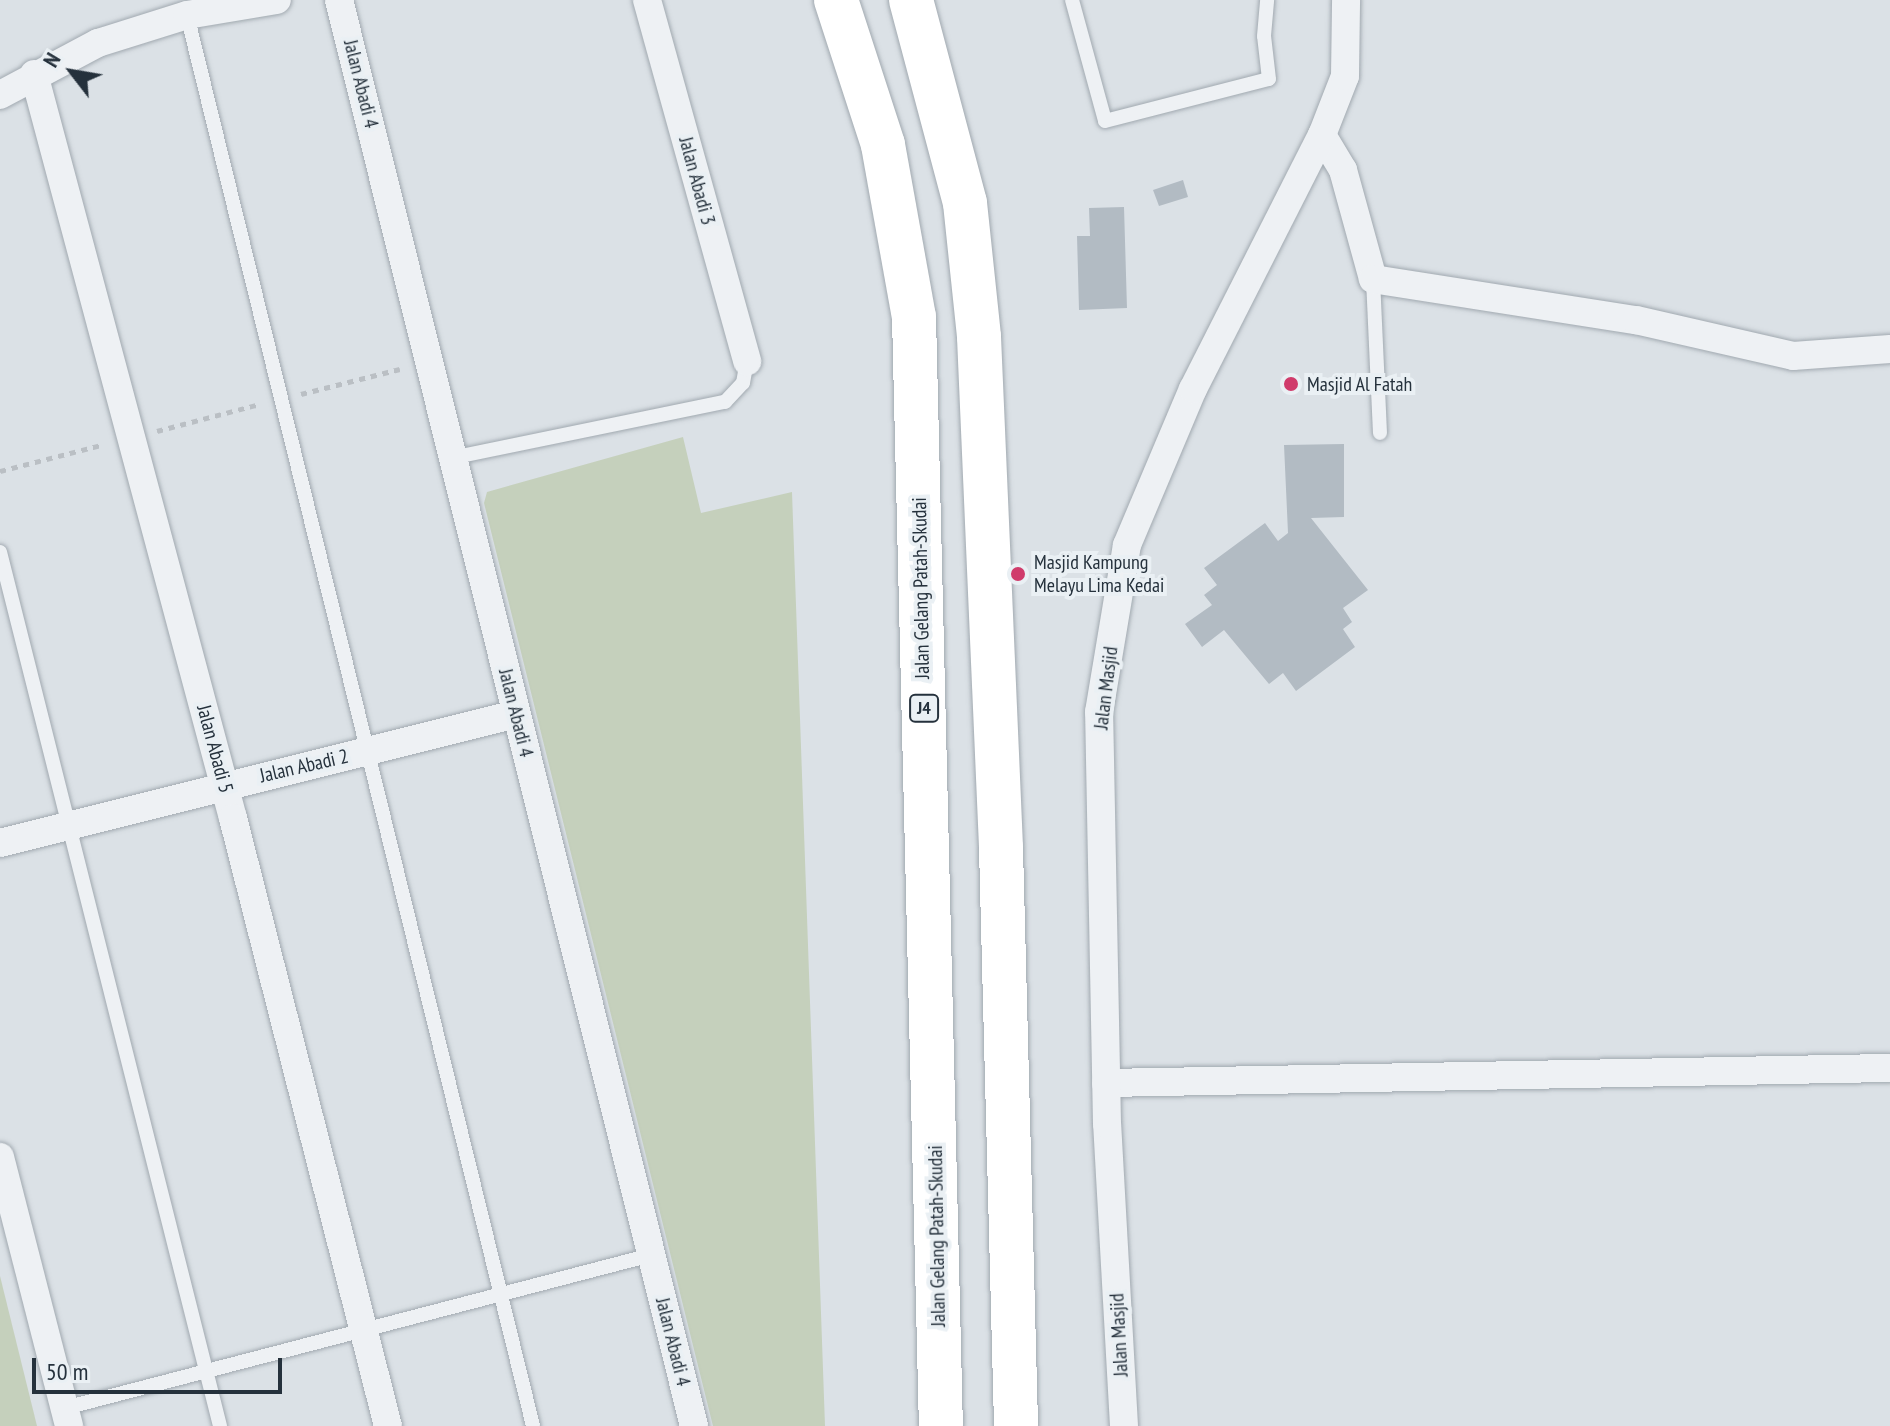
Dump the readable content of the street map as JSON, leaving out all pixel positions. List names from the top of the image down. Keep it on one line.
{"streets":{"main road":["Jalan Gelang Patah-Skudai","J4"],"street":["Jalan Abadi 4","Jalan Abadi 3","Jalan Masjid","Jalan Abadi 5","Jalan Abadi 2"]},"crossings":[["Jalan Abadi 4","Jalan Abadi 2"],["Jalan Abadi 5","Jalan Abadi 2"]],"places":["Masjid Al Fatah","Masjid Kampung Melayu Lima Kedai"],"scale_bar":"50 m","north":"top left"}
